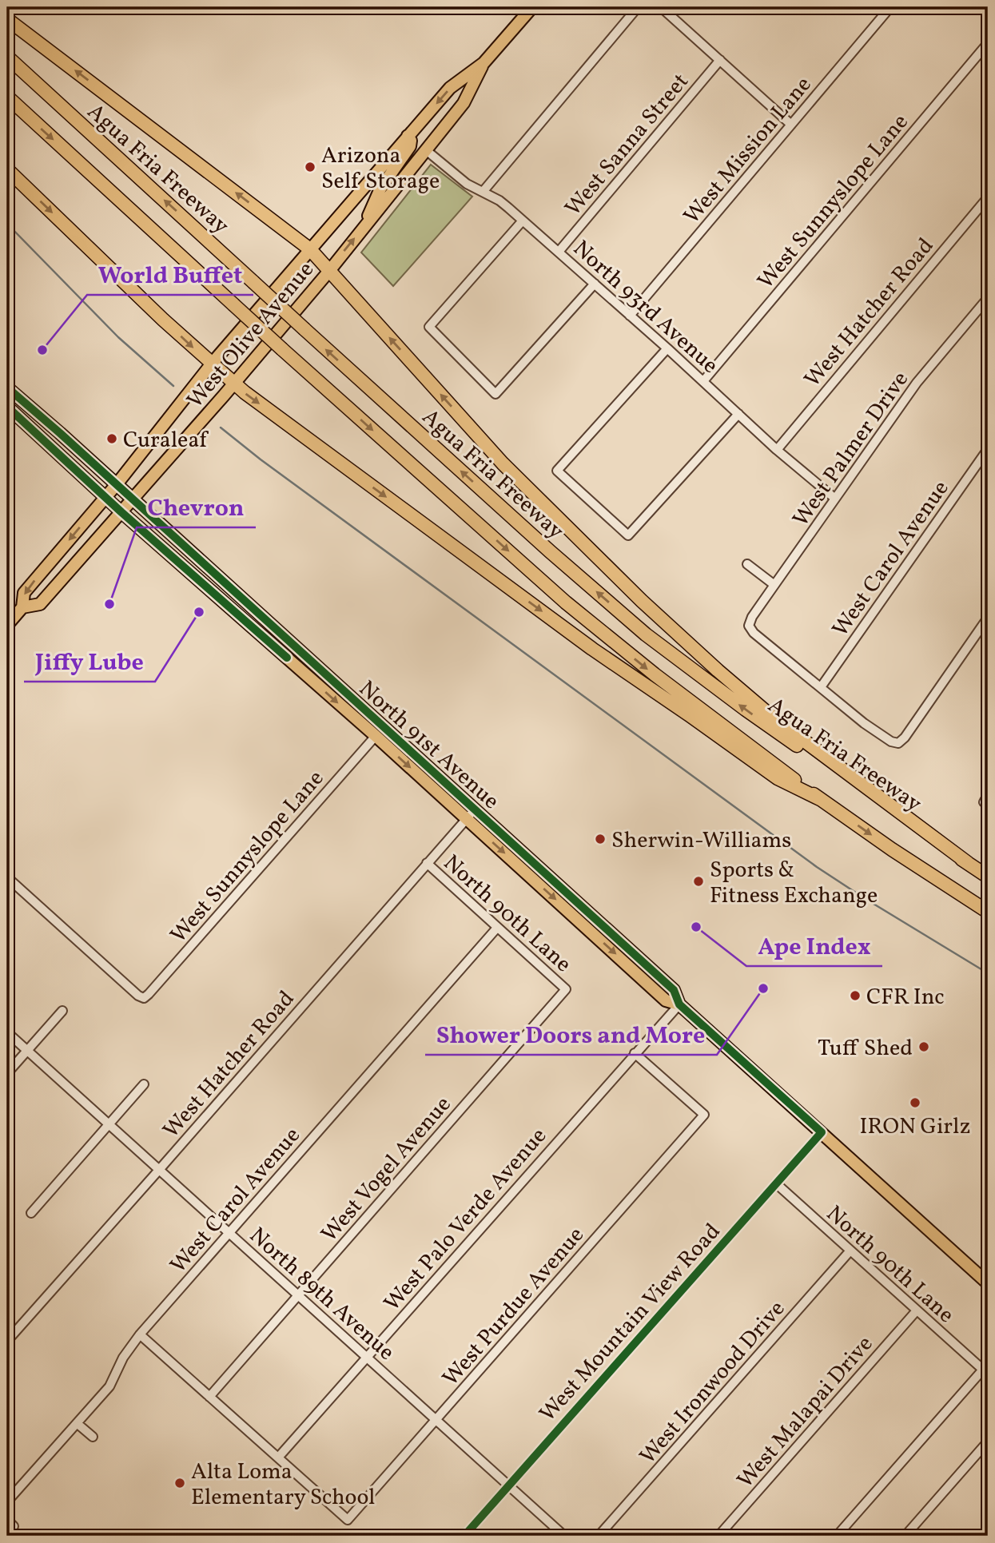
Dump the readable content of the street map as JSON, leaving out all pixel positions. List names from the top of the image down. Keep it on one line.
{"streets":{"highway":["Agua Fria Freeway"],"main road":["West Olive Avenue","North 91st Avenue"],"street":["West Sanna Street","West Mission Lane","West Sunnyslope Lane","North 93rd Avenue","West Hatcher Road","West Palmer Drive","West Carol Avenue","North 90th Lane","West Vogel Avenue","West Palo Verde Avenue","North 89th Avenue","West Purdue Avenue","West Mountain View Road","West Ironwood Drive","West Malapai Drive"]},"crossings":[["West Sanna Street","North 93rd Avenue"],["West Mission Lane","North 93rd Avenue"],["West Sunnyslope Lane","North 93rd Avenue"],["West Sunnyslope Lane","North 91st Avenue"],["North 93rd Avenue","West Hatcher Road"],["North 93rd Avenue","West Olive Avenue"],["North 93rd Avenue","West Palmer Drive"],["West Hatcher Road","North 91st Avenue"],["West Hatcher Road","North 90th Lane"],["West Hatcher Road","North 89th Avenue"],["West Olive Avenue","North 91st Avenue"],["West Palmer Drive","West Carol Avenue"],["West Carol Avenue","North 90th Lane"],["West Carol Avenue","North 89th Avenue"],["North 91st Avenue","West Palo Verde Avenue"],["North 91st Avenue","West Mountain View Road"],["North 90th Lane","West Vogel Avenue"],["North 90th Lane","West Mountain View Road"],["North 90th Lane","West Ironwood Drive"],["North 90th Lane","West Malapai Drive"],["West Vogel Avenue","North 89th Avenue"],["West Palo Verde Avenue","North 89th Avenue"],["West Palo Verde Avenue","West Purdue Avenue"],["North 89th Avenue","West Purdue Avenue"],["North 89th Avenue","West Mountain View Road"]],"places":["Arizona Self Storage","World Buffet","Curaleaf","Chevron","Jiffy Lube","Sherwin-Williams","Sports & Fitness Exchange","Ape Index","Shower Doors and More","CFR Inc","Tuff Shed","IRON Girlz","Alta Loma Elementary School"]}
